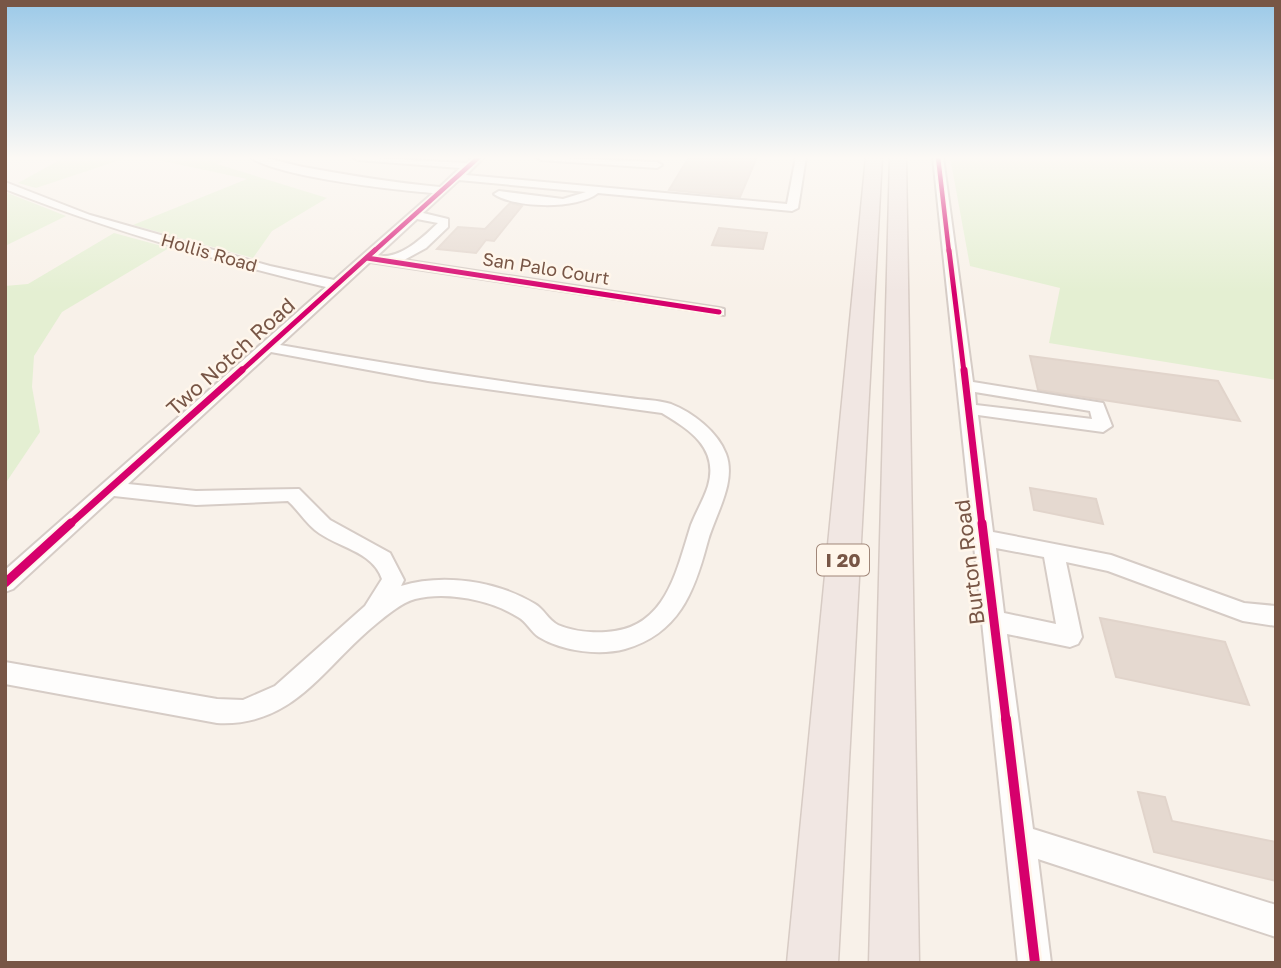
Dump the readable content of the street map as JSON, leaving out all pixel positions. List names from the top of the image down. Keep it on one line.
{"streets":{"highway":["I 20"],"street":["Hollis Road","San Palo Court","Two Notch Road","Burton Road"]},"crossings":[["Hollis Road","Two Notch Road"],["San Palo Court","Two Notch Road"]]}
